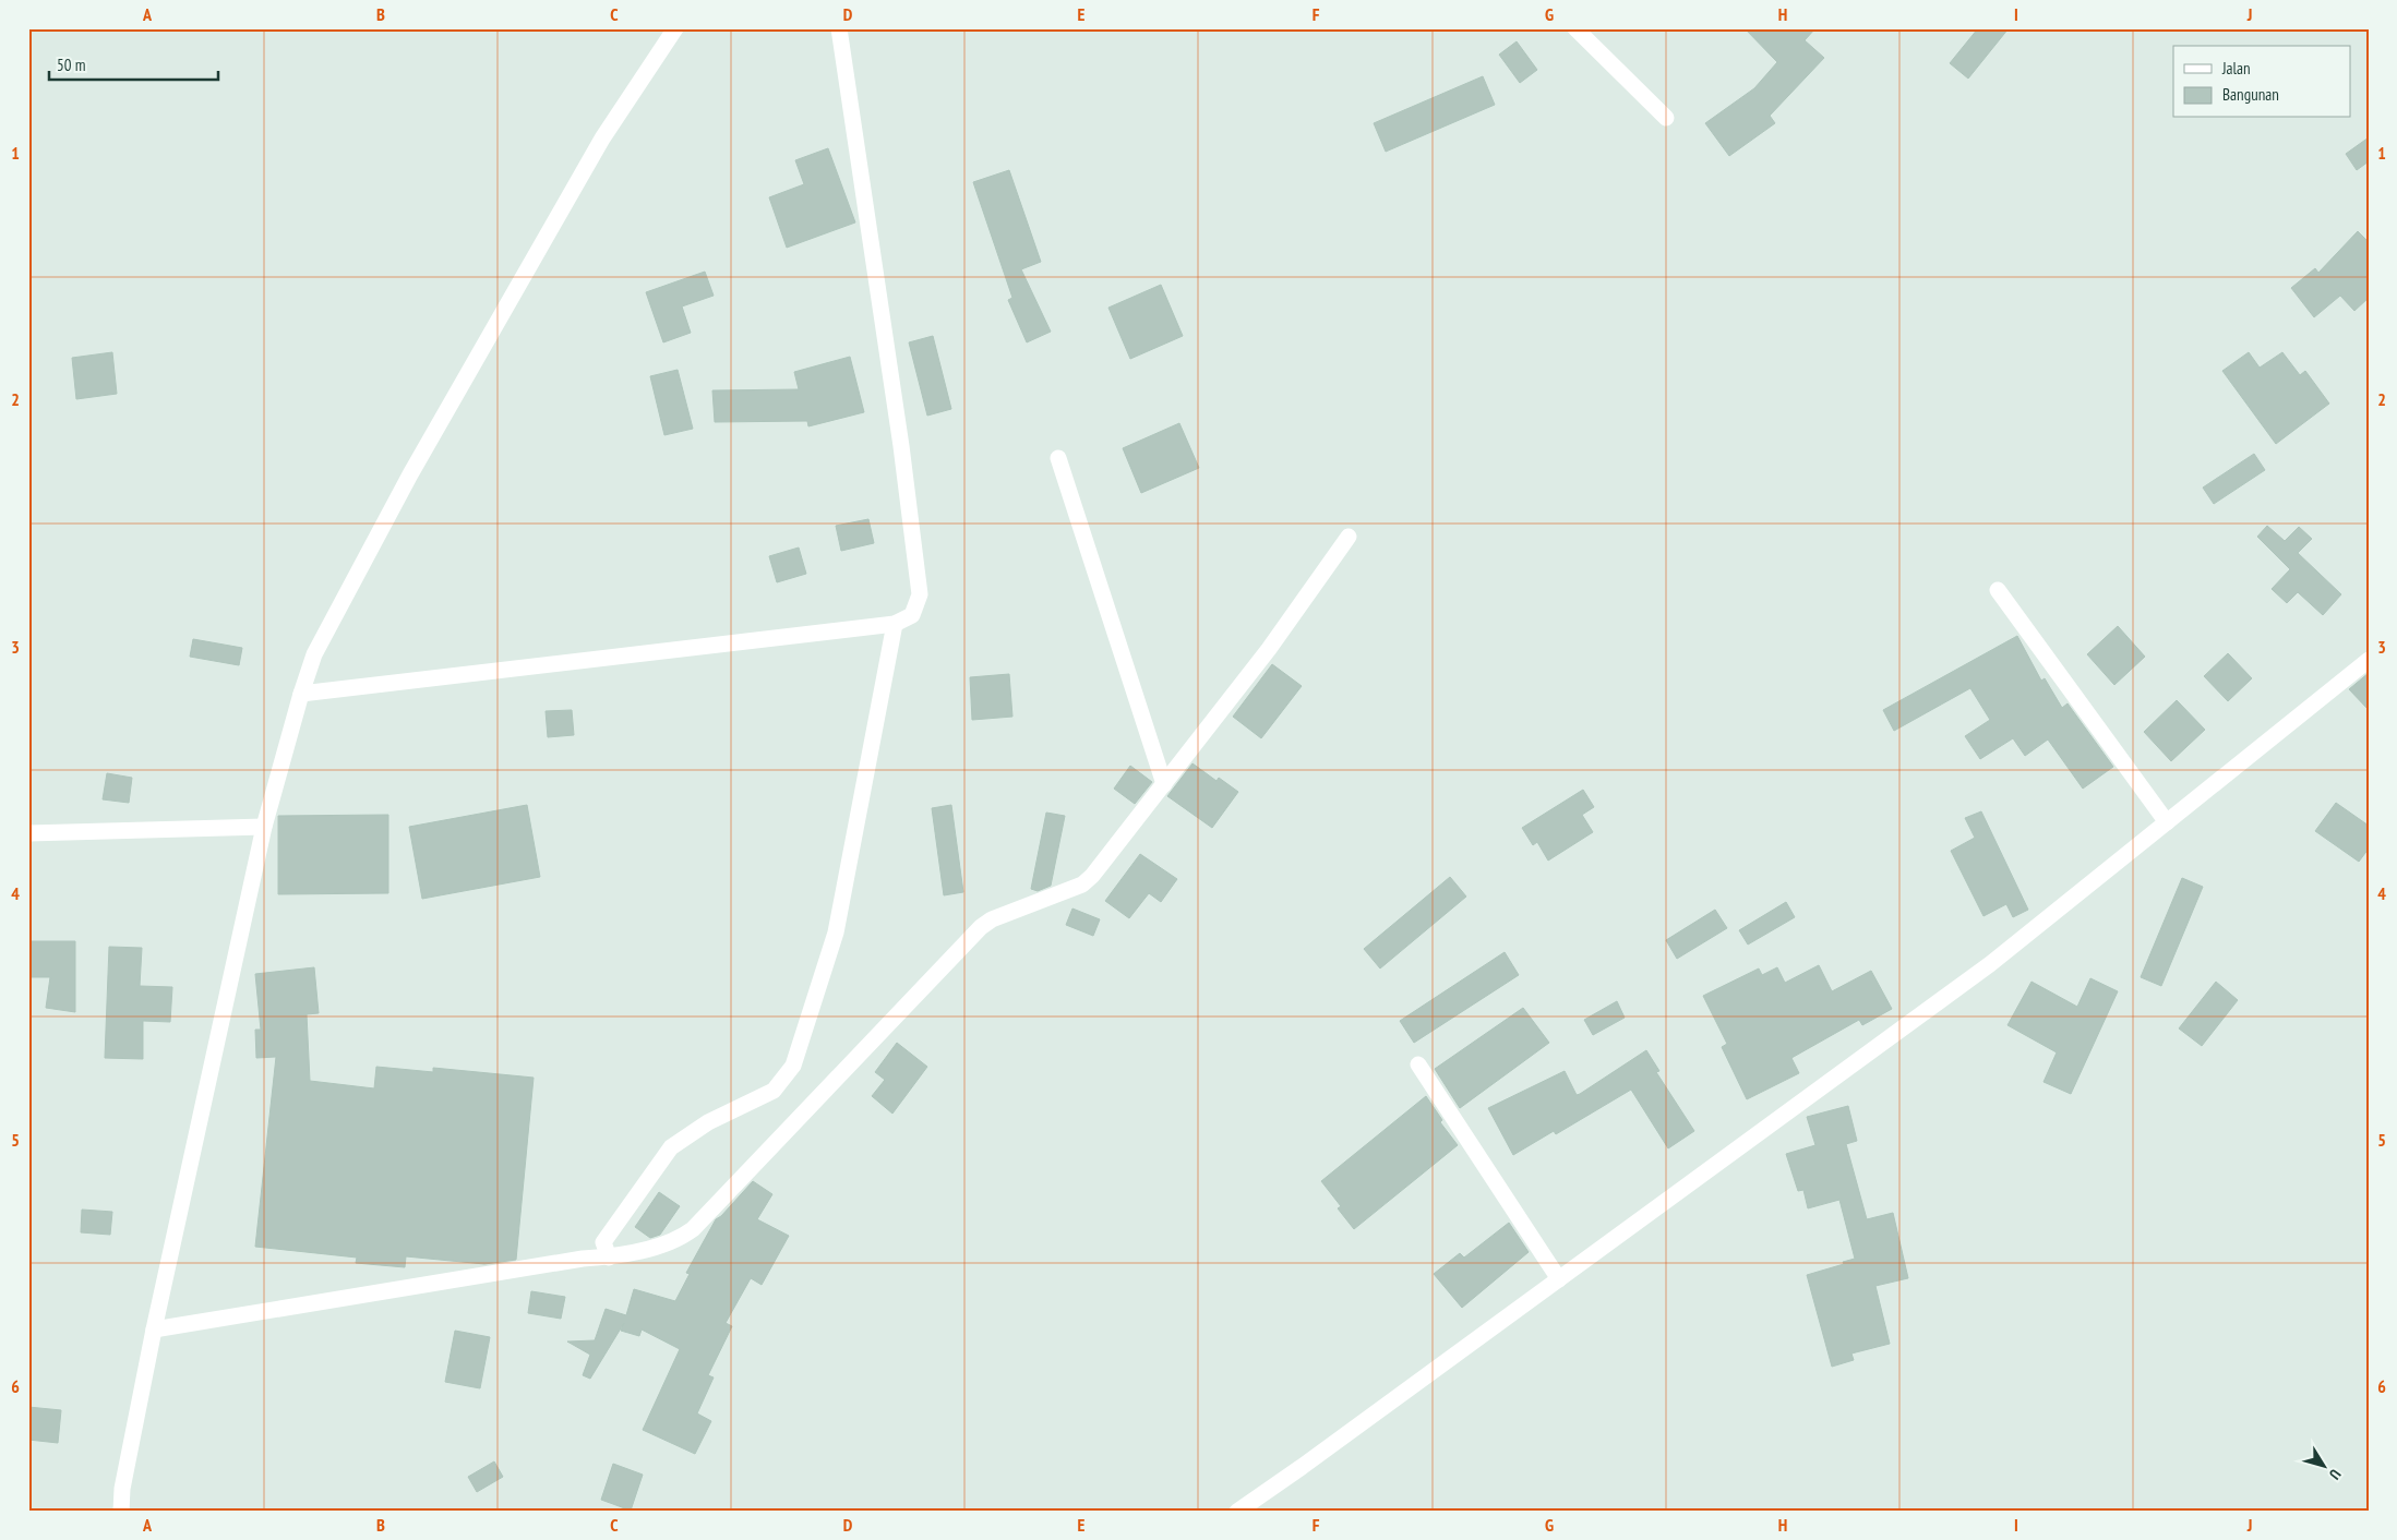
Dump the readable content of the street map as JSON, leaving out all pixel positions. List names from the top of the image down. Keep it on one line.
{"legend":["Jalan","Bangunan"],"scale_bar":"50 m","north":"bottom right","grid":{"columns":["A","B","C","D","E","F","G","H","I","J"],"rows":["1","2","3","4","5","6"]}}
